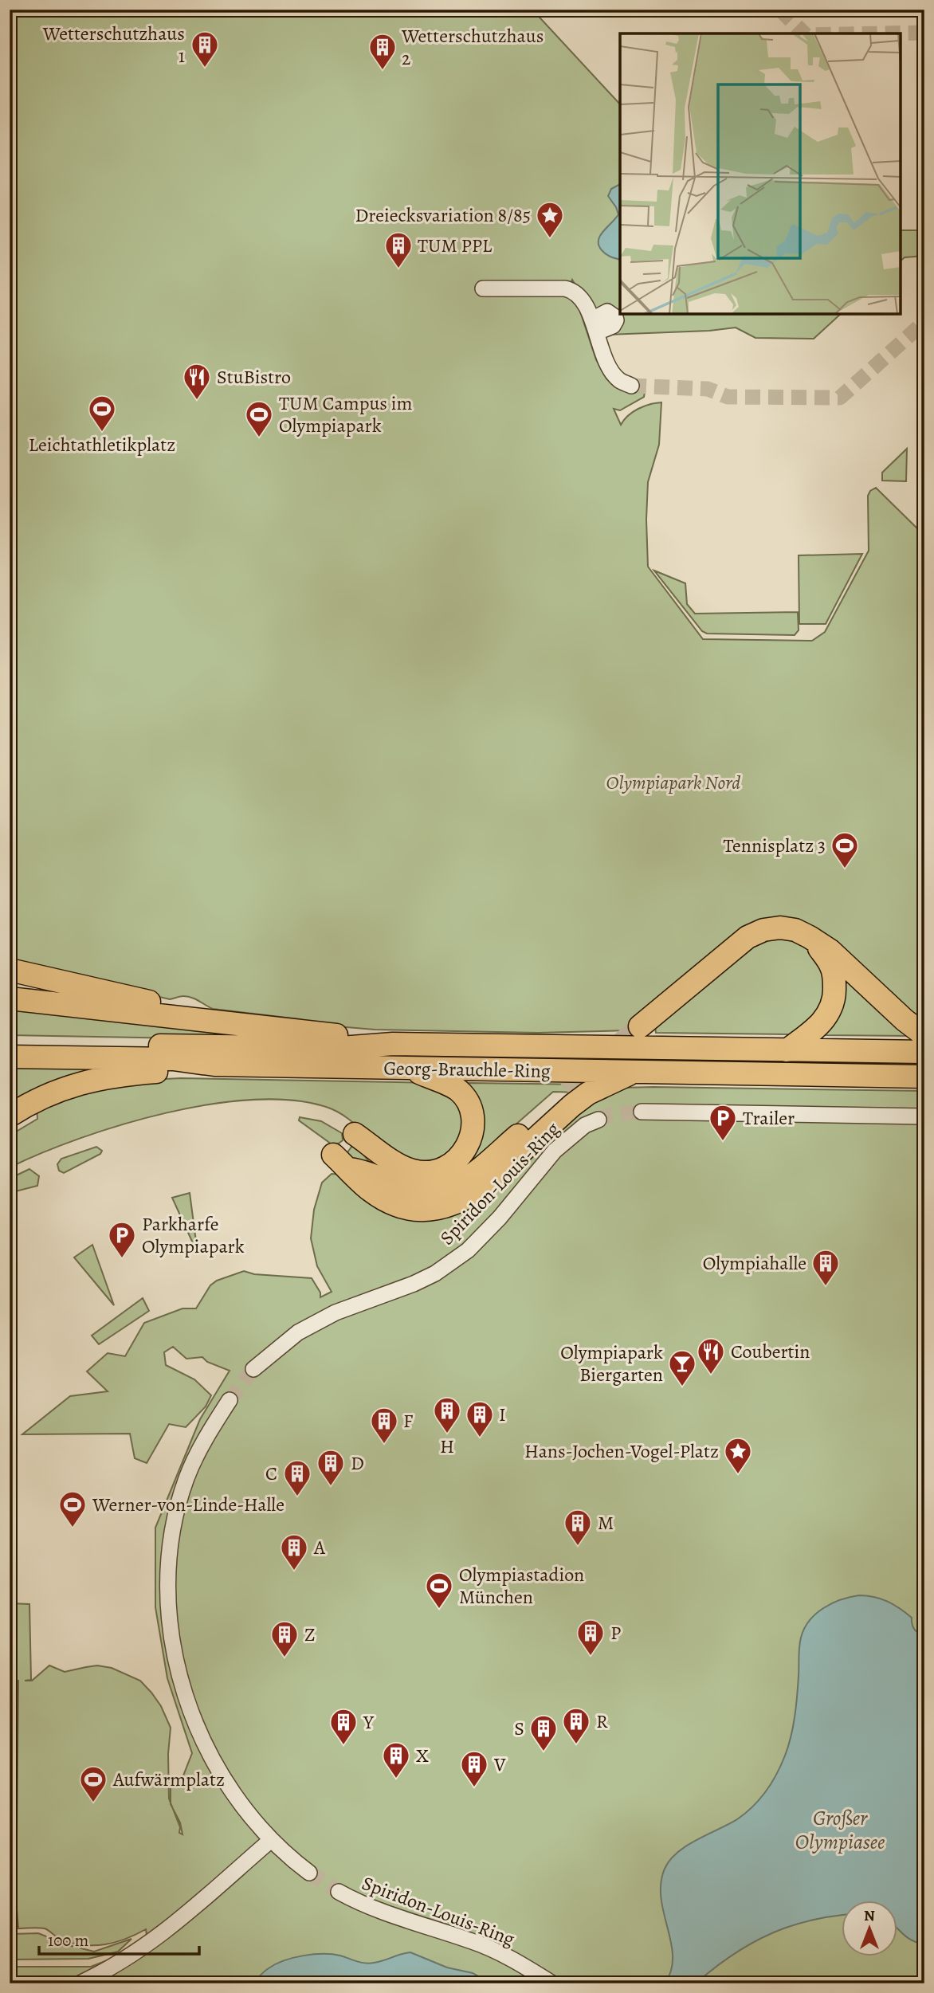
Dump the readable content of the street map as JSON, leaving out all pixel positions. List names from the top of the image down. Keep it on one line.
{"streets":{"highway":["Georg-Brauchle-Ring"],"street":["Spiridon-Louis-Ring"]},"water":["Großer Olympiasee"],"parks":["Olympiapark Nord"],"places":{"building":["Wetterschutzhaus 1","Wetterschutzhaus 2","TUM PPL","Olympiahalle","H","I","F","D","C","M","A","P","Z","R","Y","S","X","V"],"place":["Dreiecksvariation 8/85","Hans-Jochen-Vogel-Platz"],"restaurant":["StuBistro","Coubertin"],"sports":["Leichtathletikplatz","TUM Campus im Olympiapark","Tennisplatz 3","Werner-von-Linde-Halle","Olympiastadion München","Aufwärmplatz"],"parking":["Trailer","Parkharfe Olympiapark"],"bar":["Olympiapark Biergarten"]},"scale_bar":"100 m","north":"top"}
